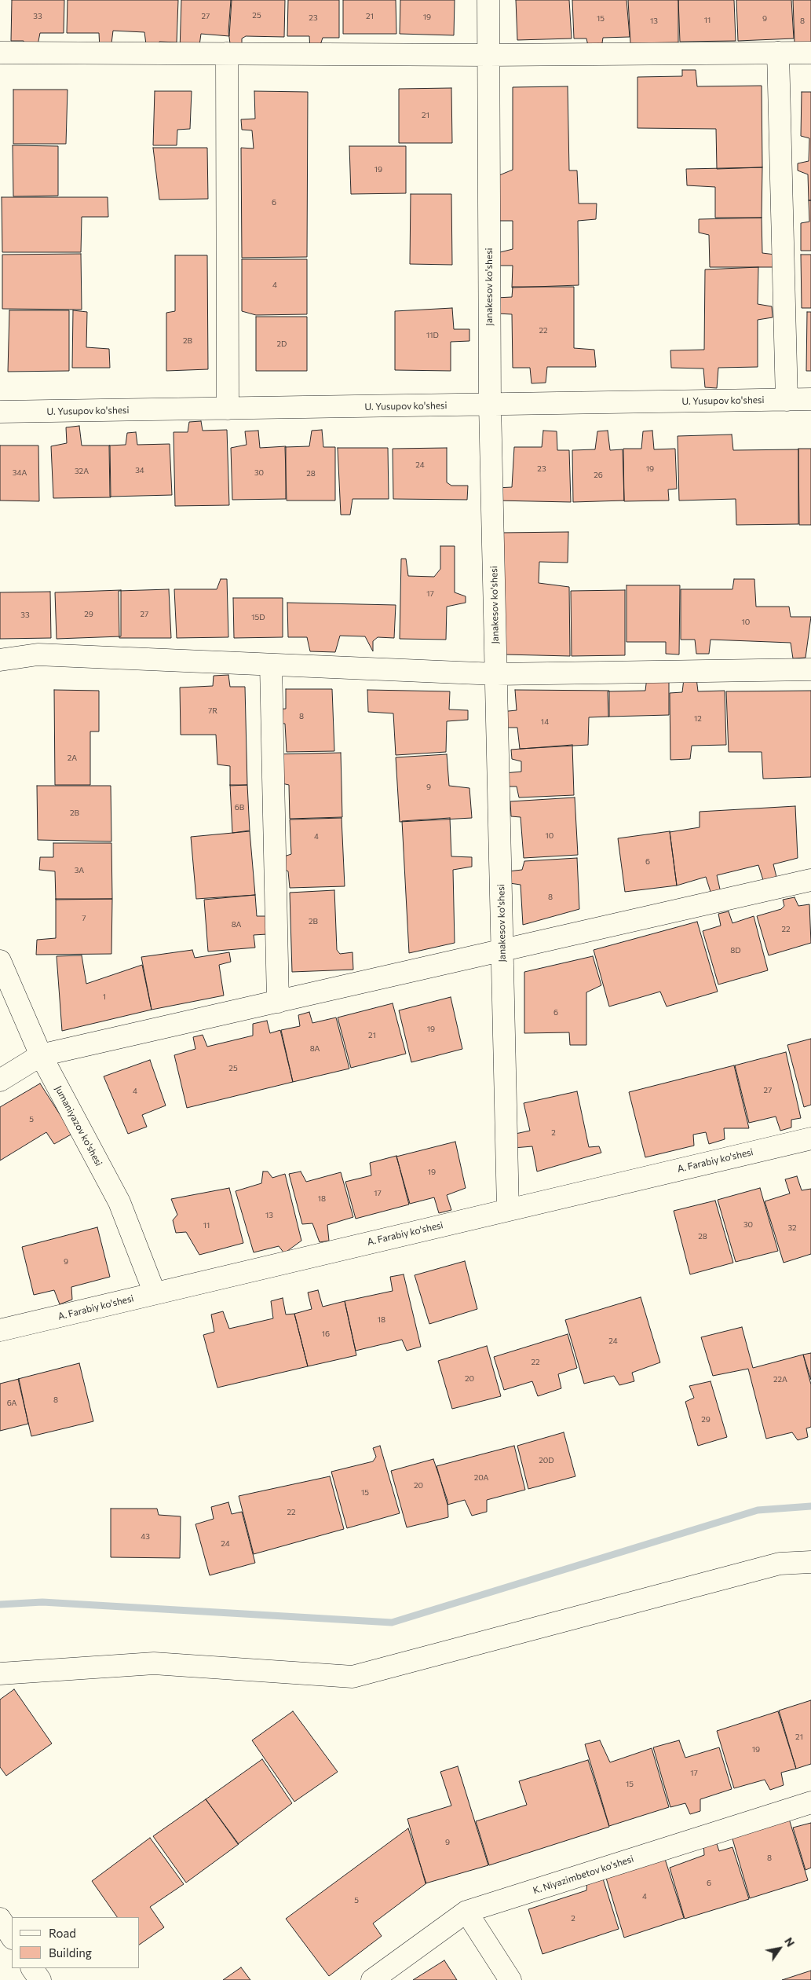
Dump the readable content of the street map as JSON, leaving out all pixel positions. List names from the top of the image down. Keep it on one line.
{"streets":{"main road":["Janakesov ko'shesi","U. Yusupov ko'shesi","Jumaniyazov ko'shesi","A. Farabiy ko'shesi","K. Niyazimbetov ko'shesi"]},"crossings":[["Janakesov ko'shesi","U. Yusupov ko'shesi"],["Janakesov ko'shesi","A. Farabiy ko'shesi"],["Jumaniyazov ko'shesi","A. Farabiy ko'shesi"]],"house_numbers":["25","33","27","21","19","23","15","9","11","13","8","21","19","6","4","22","11D","2B","2D","24","23","19","34","32A","34A","30","28","26","17","29","27","33","15D","10","7R","8","12","14","2A","9","6B","2B","10","4","6","3A","8","7","2B","8A","22","8D","1","6","19","21","8A","25","27","4","5","2","19","17","18","13","30","11","32","28","9","18","16","24","22","20","22A","8","6A","29","20D","20A","20","15","22","43","24","21","19","17","15","9","8","6","4","5","2"],"legend":["Road","Building"],"north":"top right"}
